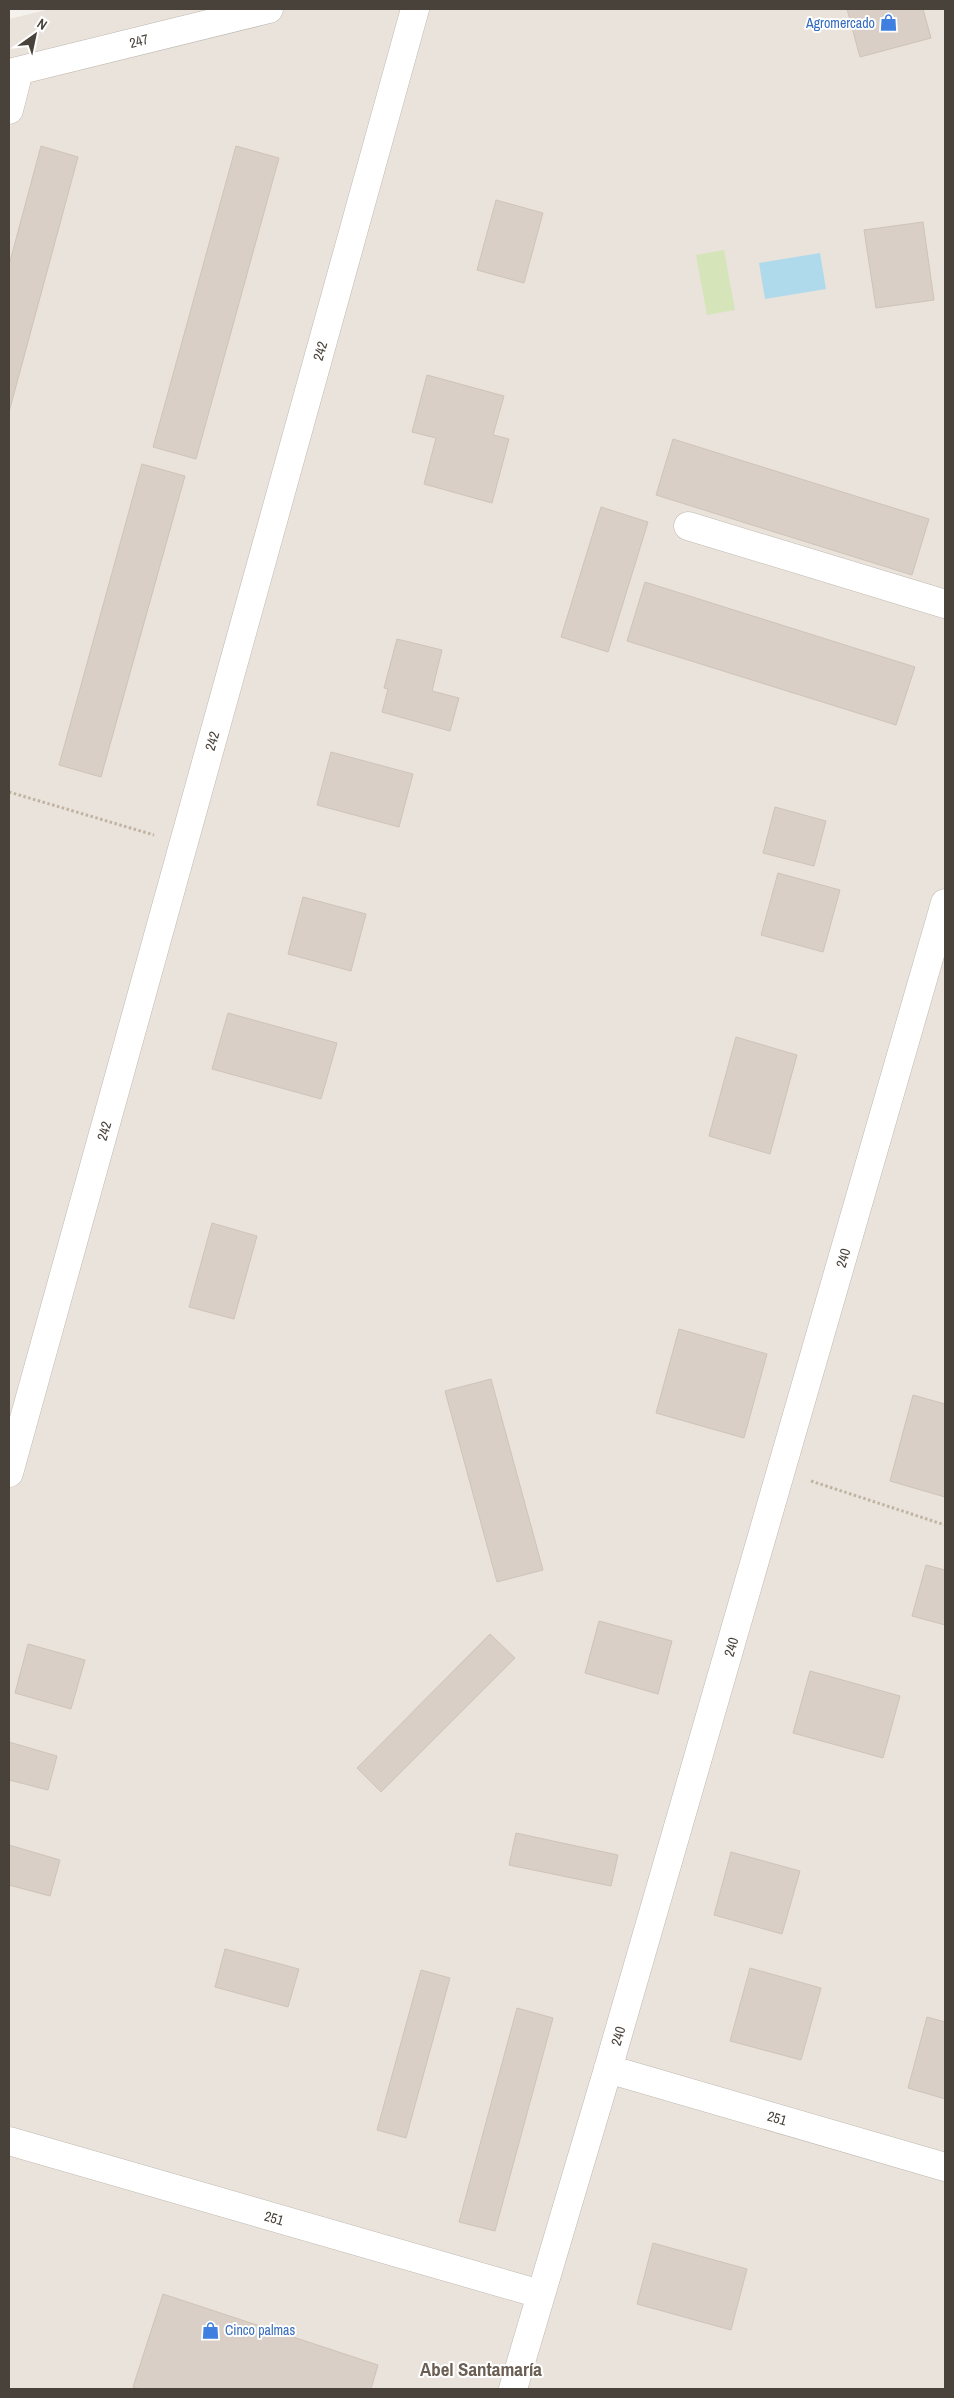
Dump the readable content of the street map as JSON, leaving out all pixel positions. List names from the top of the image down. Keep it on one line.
{"streets":{"street":["247","242","240","251"]},"crossings":[["240","251"]],"districts":["Abel Santamaría"],"places":{"shop":["Agromercado","Cinco palmas"]},"north":"top right"}
